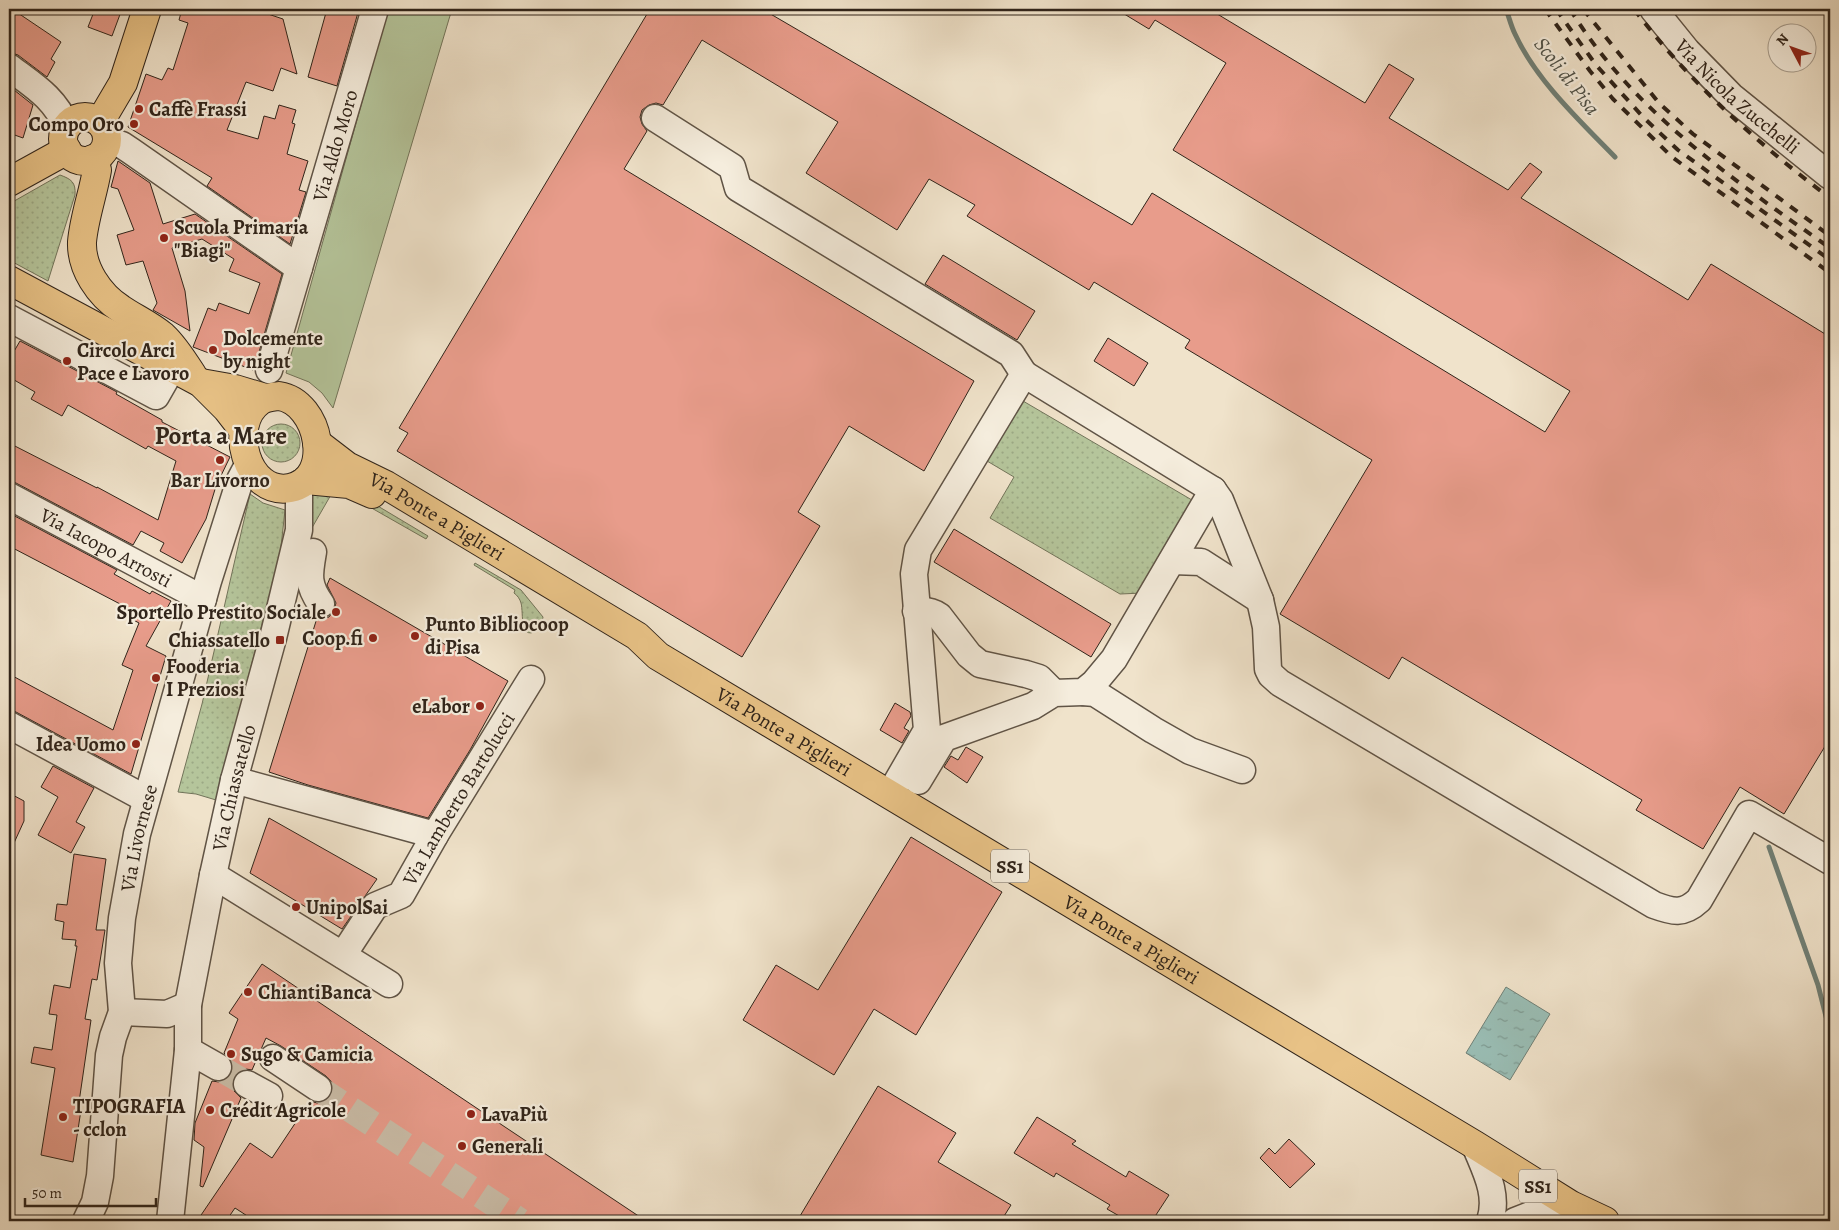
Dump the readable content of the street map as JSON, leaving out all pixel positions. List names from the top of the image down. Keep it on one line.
{"streets":{"main road":["Via Ponte a Piglieri","SS1"],"street":["Via Nicola Zucchelli","Via Aldo Moro","Via Iacopo Arrosti","Via Chiassatello","Via Lamberto Bartolucci","Via Livornese"]},"crossings":[["Via Ponte a Piglieri","Via Chiassatello"],["Via Ponte a Piglieri","Via Livornese"],["Via Iacopo Arrosti","Via Livornese"],["Via Chiassatello","Via Livornese"]],"districts":["Porta a Mare"],"water":["Scoli di Pisa"],"places":{"other":["Caffè Frassi","Compo Oro","Scuola Primaria \"Biagi\"","Dolcemente by night","Circolo Arci Pace e Lavoro","Bar Livorno","Sportello Prestito Sociale","Punto Bibliocoop di Pisa","Coop.fi","Fooderia I Preziosi","eLabor","Idea Uomo","UnipolSai","ChiantiBanca","Sugo & Camicia","Crédit Agricole","LavaPiù","TIPOGRAFIA - cclon","Generali"],"transit":["Chiassatello"]},"scale_bar":"50 m","north":"top left"}
